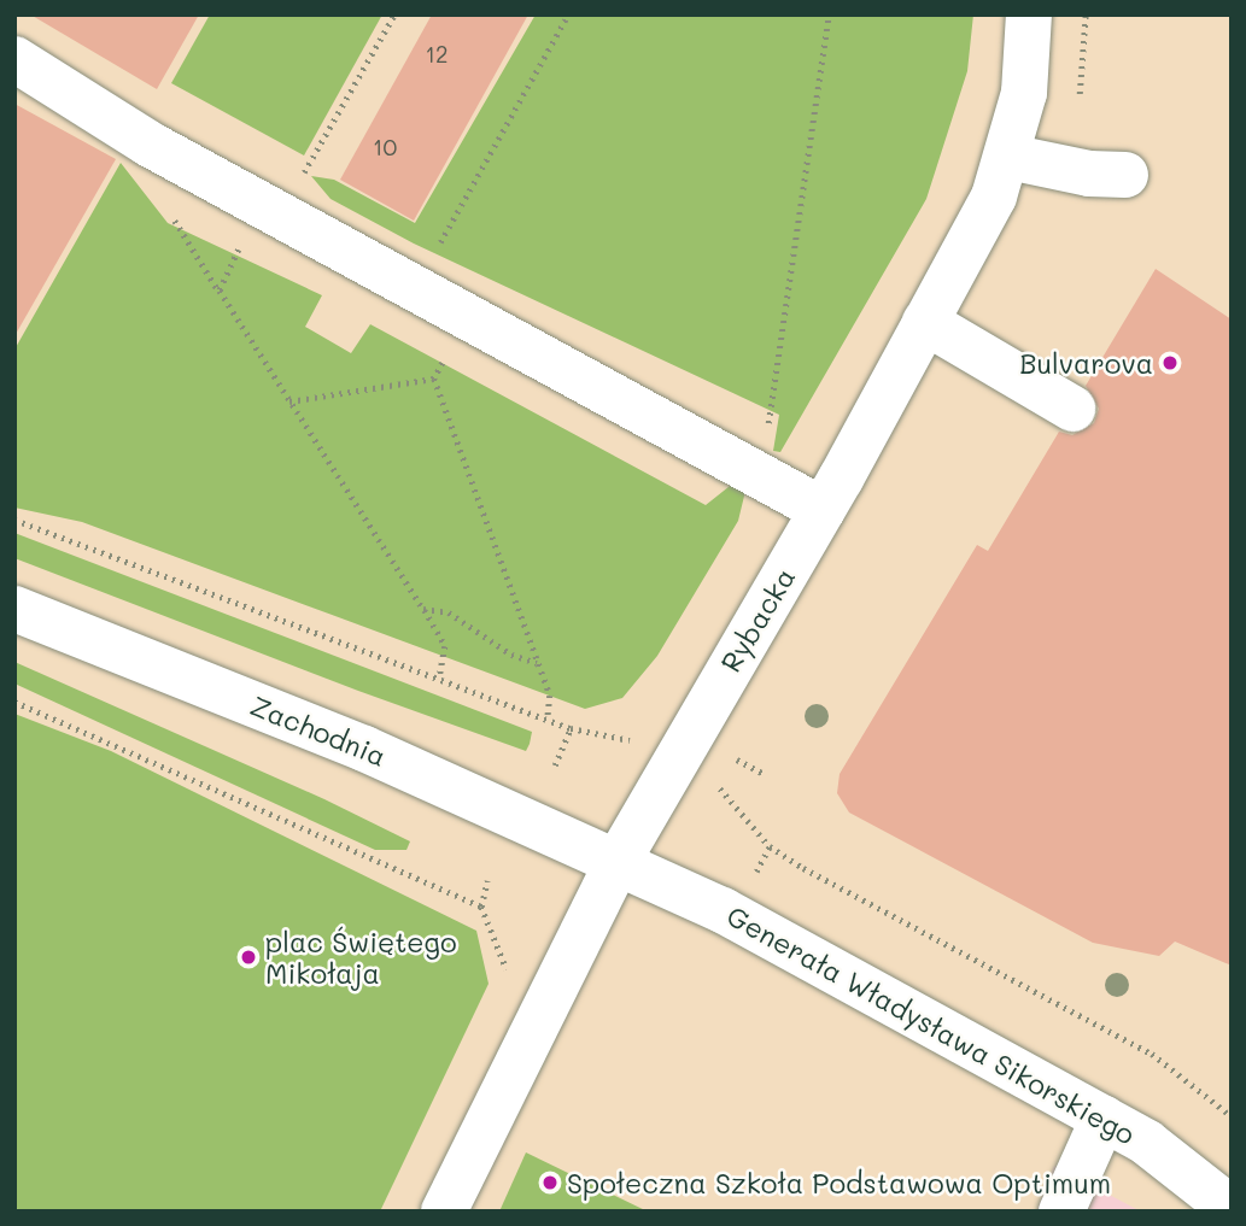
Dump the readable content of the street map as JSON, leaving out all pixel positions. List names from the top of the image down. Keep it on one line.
{"streets":{"street":["Rybacka","Zachodnia","Generała Władysława Sikorskiego"]},"crossings":[["Rybacka","Zachodnia"],["Rybacka","Generała Władysława Sikorskiego"],["Zachodnia","Generała Władysława Sikorskiego"]],"places":["Bulvarova","plac Świętego Mikołaja","Społeczna Szkoła Podstawowa Optimum"],"house_numbers":["12","10"]}
